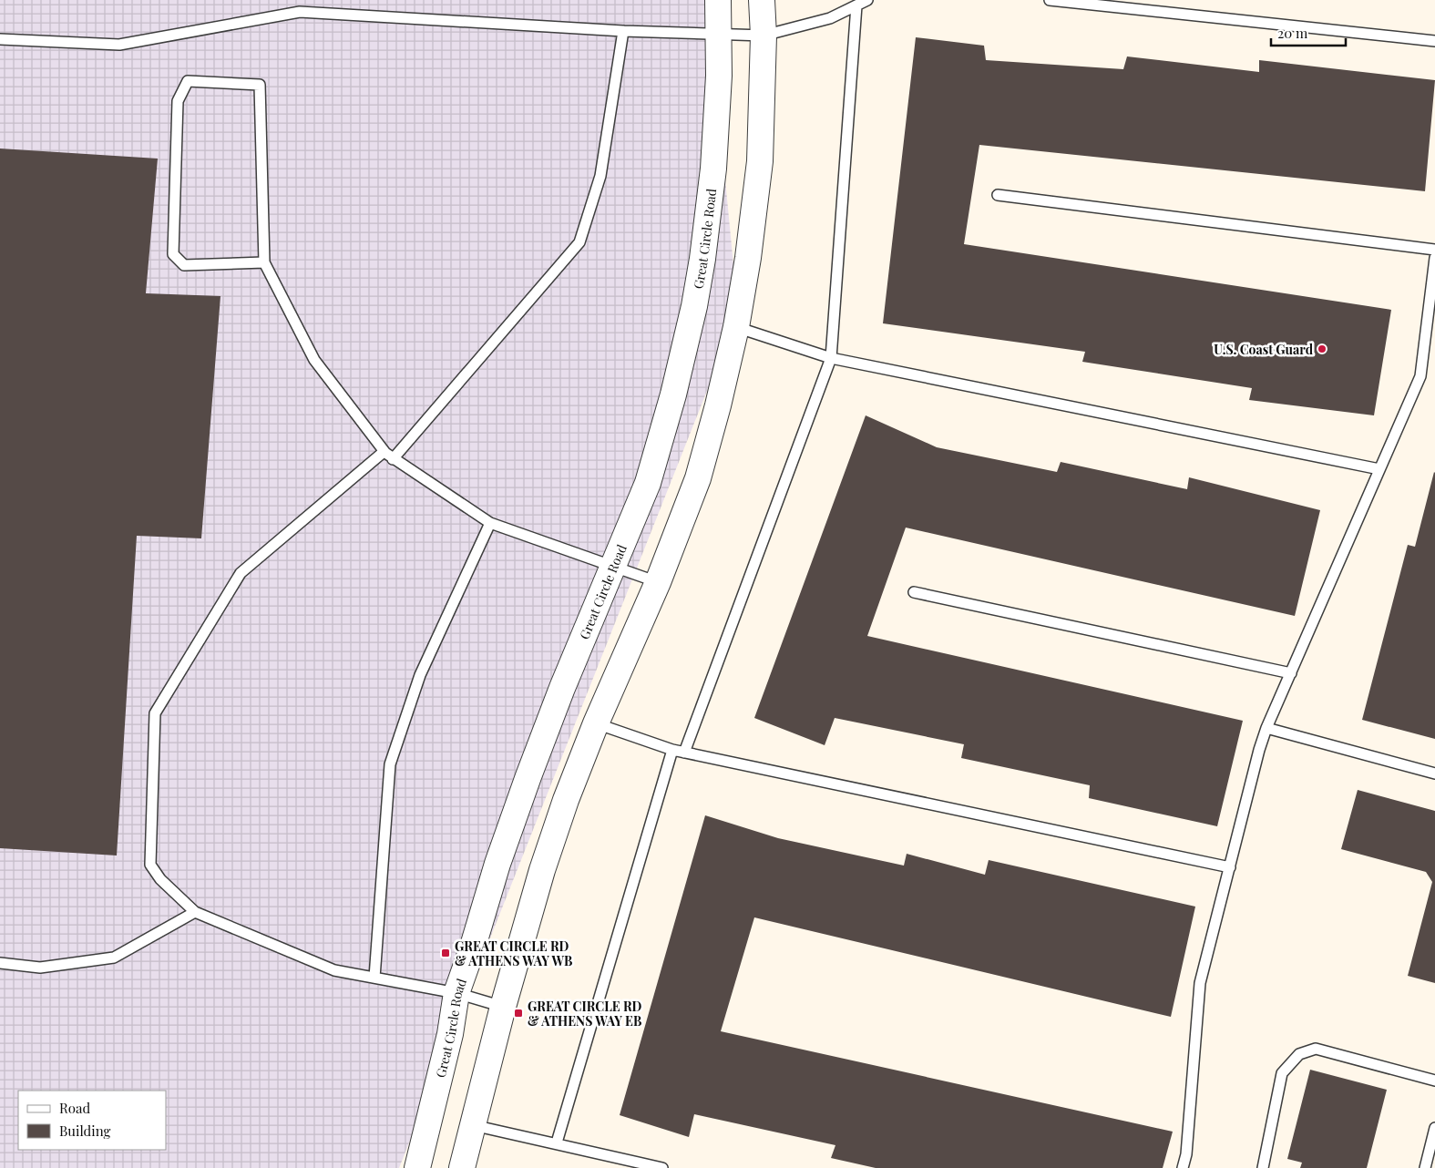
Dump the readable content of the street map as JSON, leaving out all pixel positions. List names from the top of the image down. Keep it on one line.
{"streets":{"street":["Great Circle Road"]},"places":{"other":["U.S. Coast Guard"],"transit":["GREAT CIRCLE RD & ATHENS WAY WB","GREAT CIRCLE RD & ATHENS WAY EB"]},"legend":["Road","Building"],"scale_bar":"20 m"}
